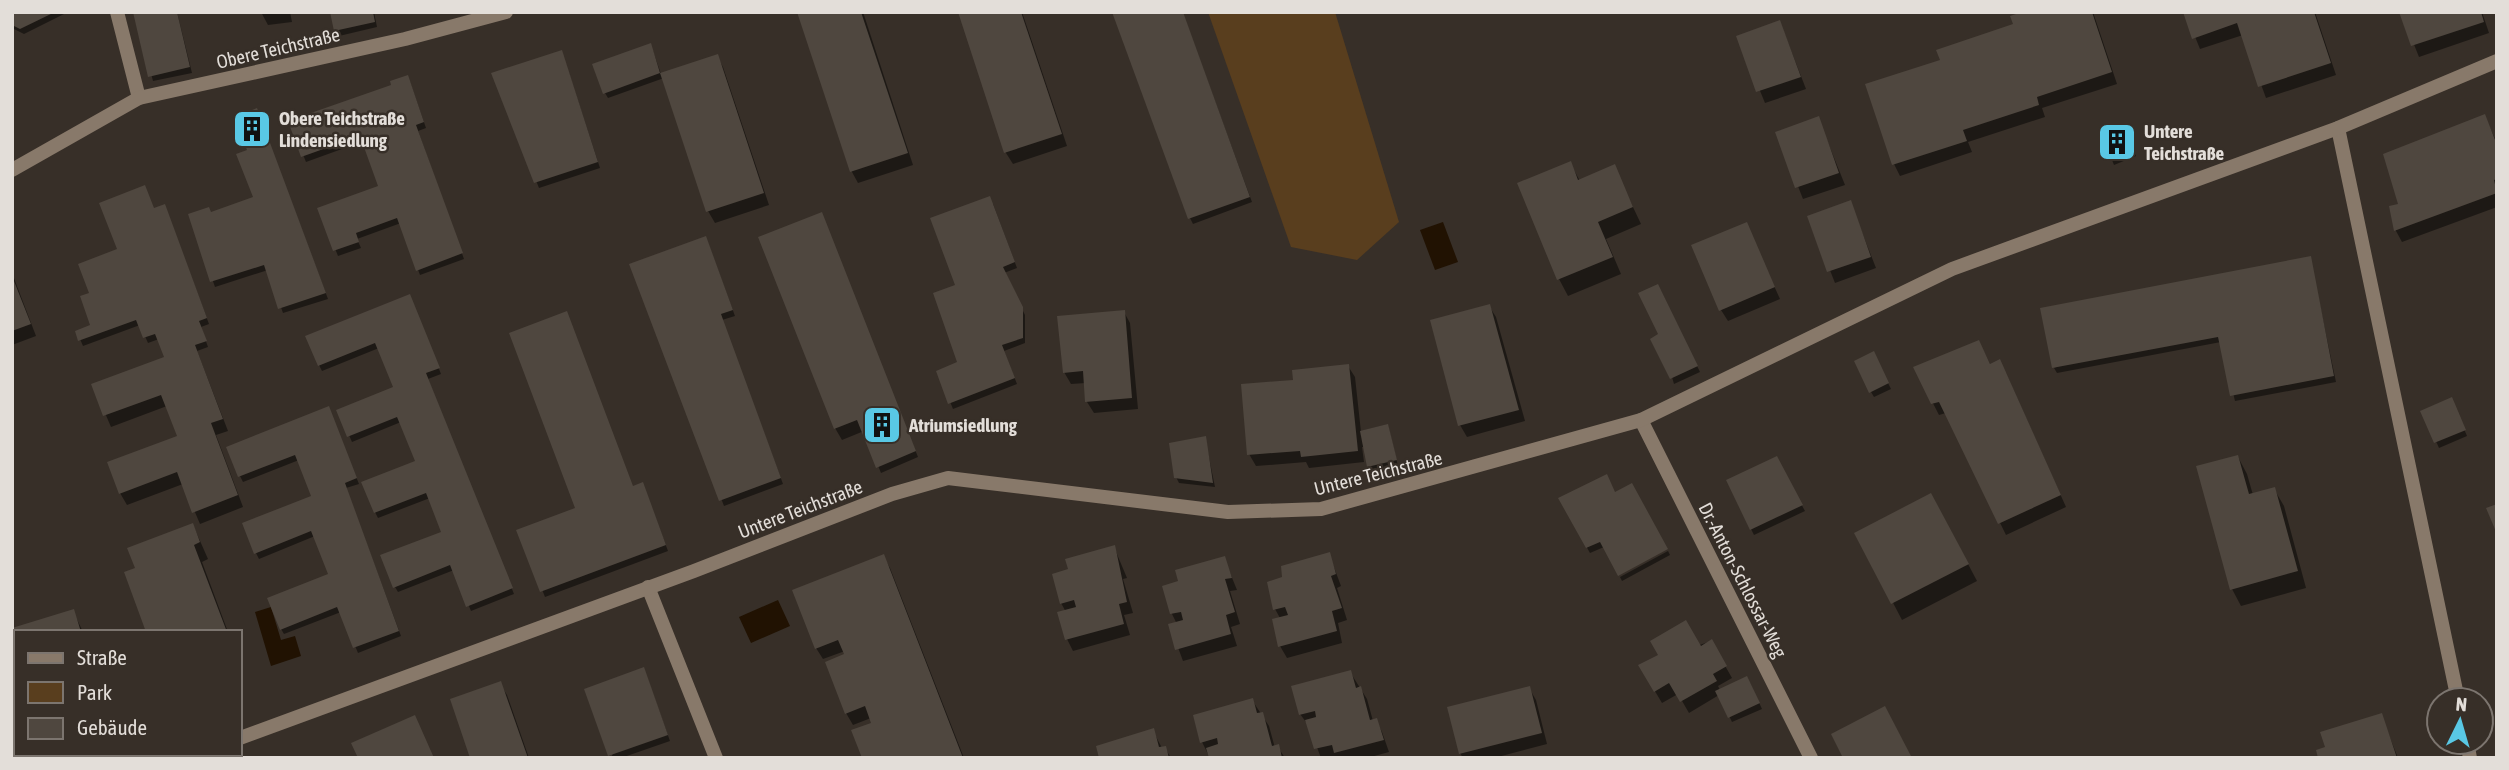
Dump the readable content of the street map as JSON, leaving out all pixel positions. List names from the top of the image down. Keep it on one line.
{"streets":{"street":["Obere Teichstraße","Untere Teichstraße","Dr.-Anton-Schlossar-Weg"]},"crossings":[["Untere Teichstraße","Dr.-Anton-Schlossar-Weg"]],"places":{"building":["Obere Teichstraße Lindensiedlung","Untere Teichstraße","Atriumsiedlung"]},"legend":["Straße","Park","Gebäude"],"north":"top"}
